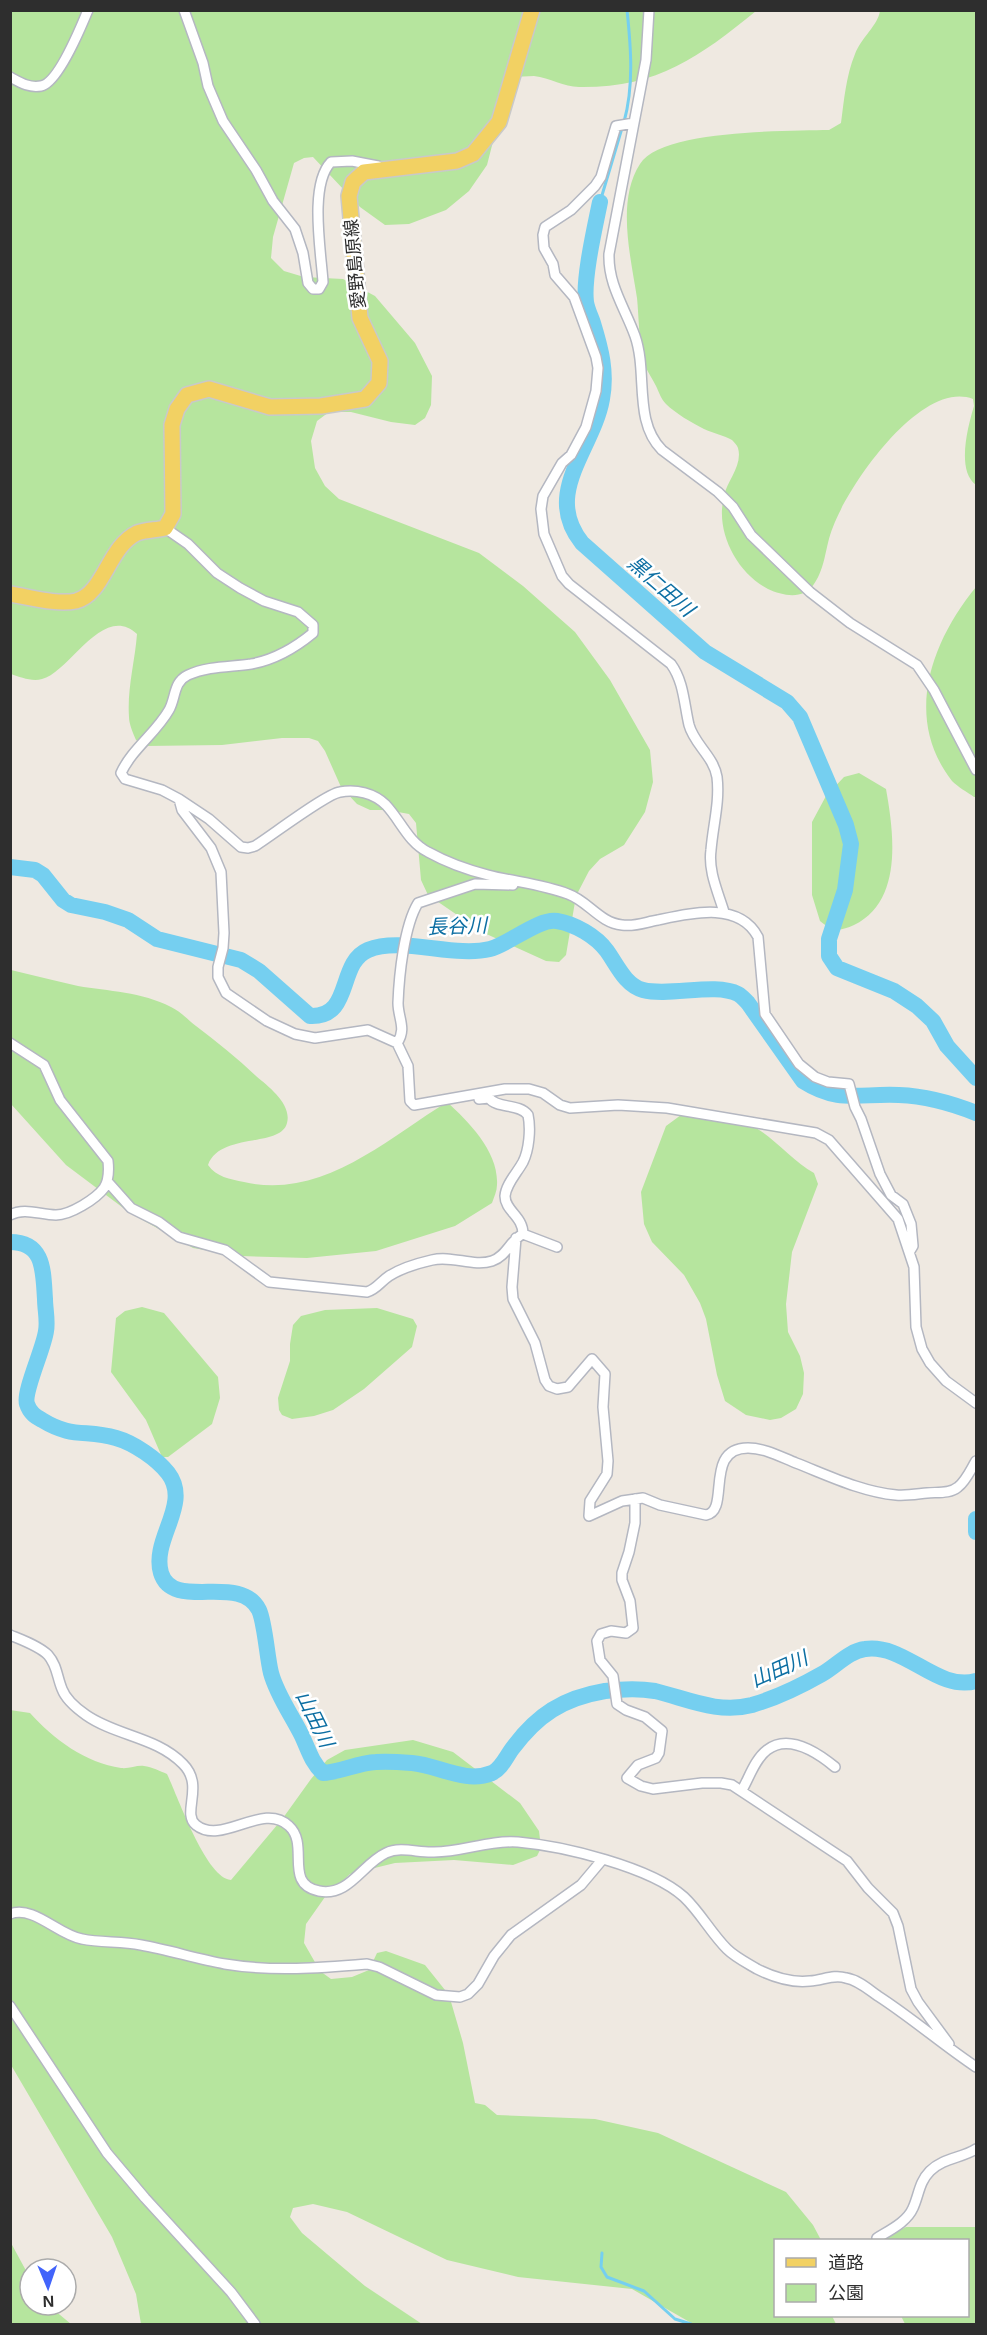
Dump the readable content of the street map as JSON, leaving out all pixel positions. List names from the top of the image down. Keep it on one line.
{"streets":{"main road":["愛野島原線"]},"water":["黒仁田川","長谷川","山田川"],"legend":["道路","公園"],"north":"bottom"}
